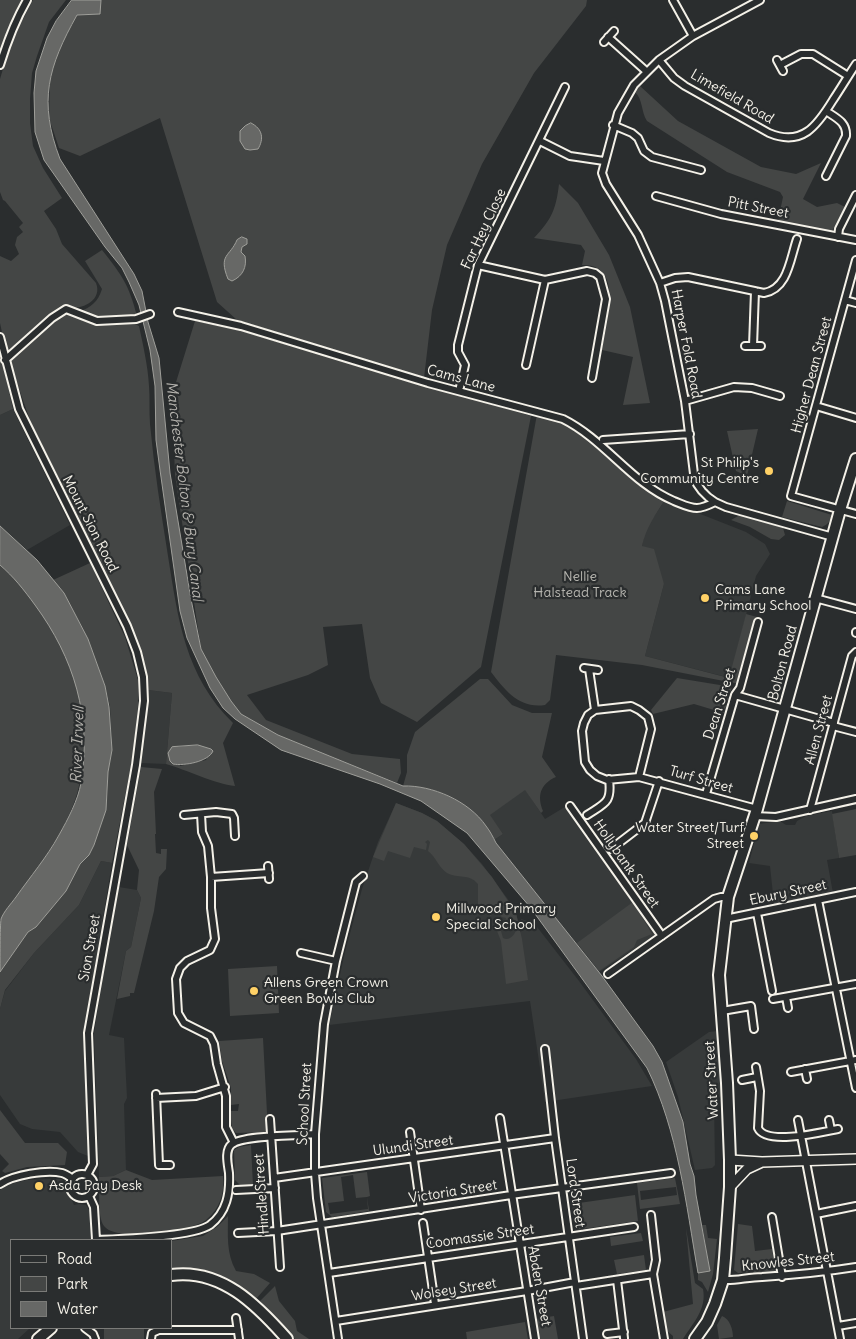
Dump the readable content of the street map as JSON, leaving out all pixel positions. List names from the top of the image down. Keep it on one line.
{"streets":{"main road":["Bolton Road","Water Street"],"street":["Limefield Road","Pitt Street","Far Hey Close","Harper Fold Road","Higher Dean Street","Cams Lane","Mount Sion Road","Dean Street","Allen Street","Turf Street","Hollybank Street","Ebury Street","Sion Street","School Street","Ulundi Street","Victoria Street","Lord Street","Hindle Street","Coomassie Street","Knowles Street","Abden Street","Wolsey Street"]},"crossings":[["Limefield Road","Harper Fold Road"],["Harper Fold Road","Cams Lane"],["Harper Fold Road","Bolton Road"],["Higher Dean Street","Bolton Road"],["Mount Sion Road","Sion Street"],["Bolton Road","Turf Street"],["Bolton Road","Water Street"],["Dean Street","Turf Street"],["Allen Street","Turf Street"],["Turf Street","Water Street"],["Ebury Street","Water Street"],["Water Street","Knowles Street"],["School Street","Ulundi Street"],["School Street","Victoria Street"],["School Street","Coomassie Street"],["School Street","Wolsey Street"],["Ulundi Street","Lord Street"],["Ulundi Street","Hindle Street"],["Ulundi Street","Abden Street"],["Victoria Street","Lord Street"],["Victoria Street","Hindle Street"],["Victoria Street","Abden Street"],["Lord Street","Coomassie Street"],["Lord Street","Wolsey Street"],["Coomassie Street","Abden Street"],["Abden Street","Wolsey Street"]],"water":["Manchester Bolton & Bury Canal","River Irwell"],"parks":["Nellie Halstead Track"],"places":["St Philip's Community Centre","Cams Lane Primary School","Water Street/Turf Street","Millwood Primary Special School","Allens Green Crown Green Bowls Club","Asda Pay Desk"],"legend":["Road","Park","Water"]}
